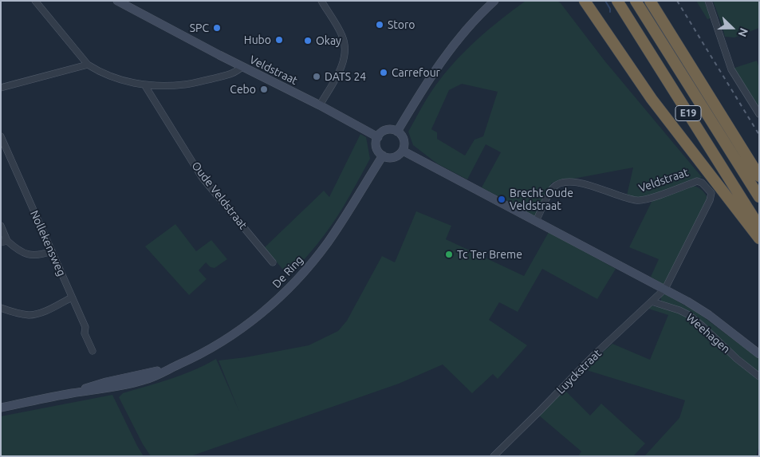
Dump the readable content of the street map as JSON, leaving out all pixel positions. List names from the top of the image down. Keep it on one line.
{"streets":{"highway":["E19"],"main road":["Veldstraat","De Ring"],"street":["Oude Veldstraat","Nollekensweg","Weehagen","Luyckstraat"]},"crossings":[["Veldstraat","De Ring"],["Veldstraat","Luyckstraat"],["Weehagen","Luyckstraat"]],"places":["Storo","SPC","Hubo","Okay","Carrefour","DATS 24","Cebo","Brecht Oude Veldstraat","Tc Ter Breme"],"north":"right"}
